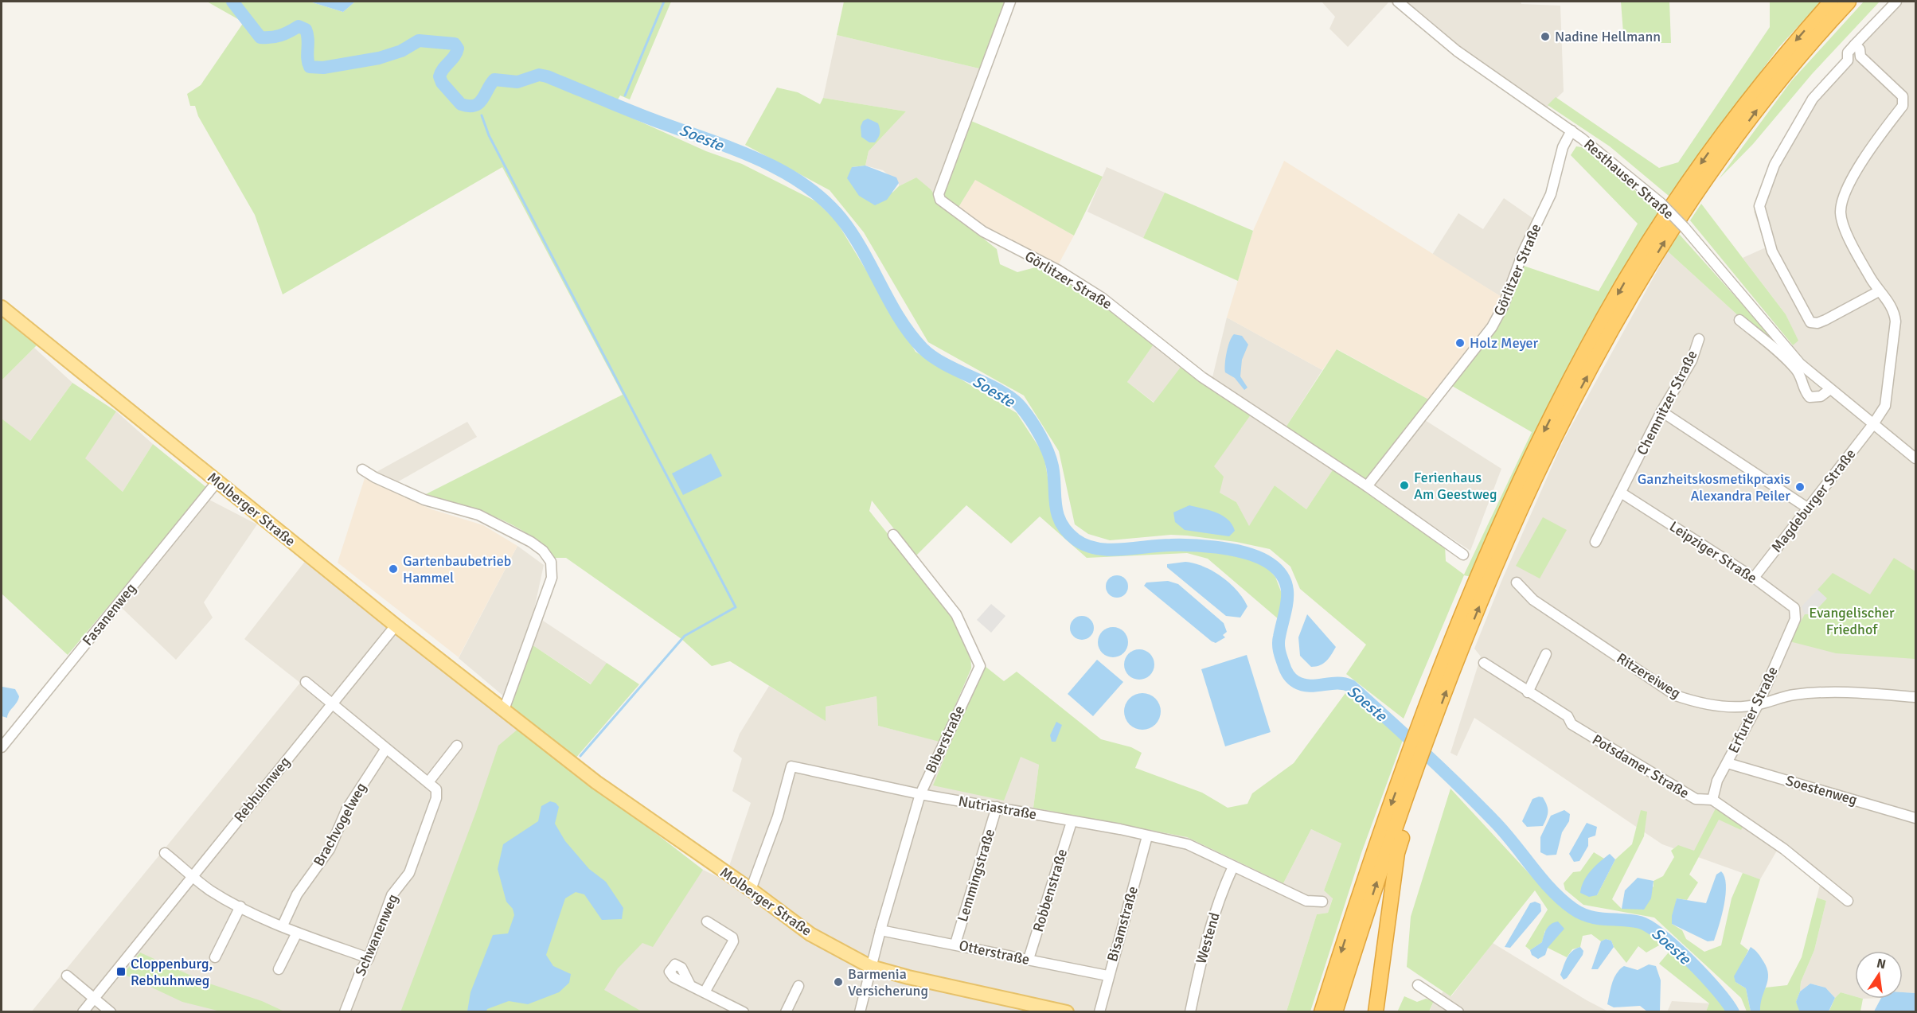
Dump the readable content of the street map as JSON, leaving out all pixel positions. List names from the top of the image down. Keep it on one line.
{"streets":{"main road":["Molberger Straße"],"street":["Resthauser Straße","Görlitzer Straße","Chemnitzer Straße","Magdeburger Straße","Leipziger Straße","Fasanenweg","Ritzereiweg","Erfurter Straße","Biberstraße","Potsdamer Straße","Rebhuhnweg","Soestenweg","Nutriastraße","Brachvogelweg","Lemmingstraße","Robbenstraße","Bisamstraße","Schwanenweg","Westend","Otterstraße"]},"crossings":[["Resthauser Straße","Görlitzer Straße"],["Resthauser Straße","Magdeburger Straße"],["Chemnitzer Straße","Leipziger Straße"],["Magdeburger Straße","Leipziger Straße"],["Molberger Straße","Fasanenweg"],["Molberger Straße","Biberstraße"],["Molberger Straße","Rebhuhnweg"],["Molberger Straße","Nutriastraße"],["Leipziger Straße","Erfurter Straße"],["Ritzereiweg","Erfurter Straße"],["Erfurter Straße","Potsdamer Straße"],["Erfurter Straße","Soestenweg"],["Biberstraße","Nutriastraße"],["Biberstraße","Otterstraße"],["Nutriastraße","Lemmingstraße"],["Nutriastraße","Robbenstraße"],["Nutriastraße","Bisamstraße"],["Nutriastraße","Westend"],["Lemmingstraße","Otterstraße"],["Robbenstraße","Otterstraße"],["Bisamstraße","Otterstraße"]],"water":["Soeste"],"parks":["Evangelischer Friedhof"],"places":{"other":["Nadine Hellmann","Holz Meyer","Ferienhaus Am Geestweg","Ganzheitskosmetikpraxis Alexandra Peiler","Gartenbaubetrieb Hammel","Barmenia Versicherung"],"transit":["Cloppenburg, Rebhuhnweg"]},"north":"top"}
